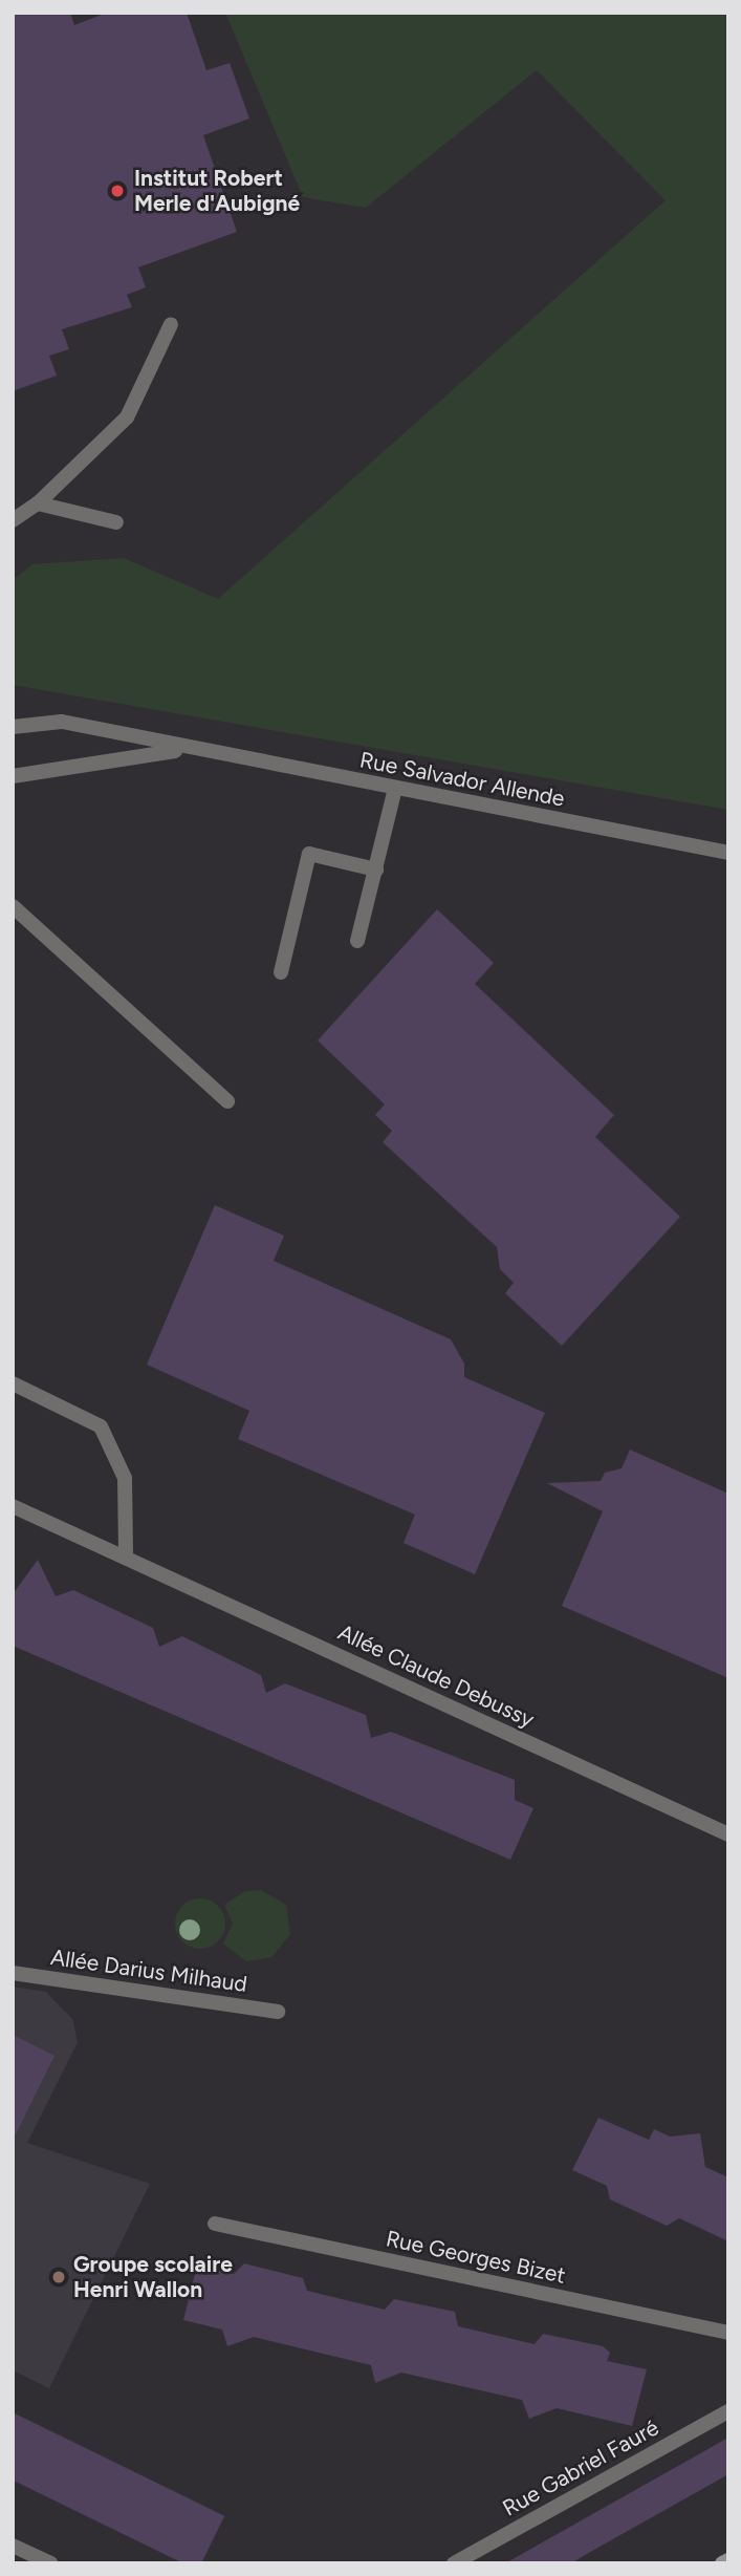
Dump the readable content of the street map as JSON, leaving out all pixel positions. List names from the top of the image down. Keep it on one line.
{"streets":{"street":["Rue Salvador Allende","Allée Claude Debussy","Allée Darius Milhaud","Rue Georges Bizet","Rue Gabriel Fauré"]},"places":["Institut Robert Merle d'Aubigné","Groupe scolaire Henri Wallon"]}
